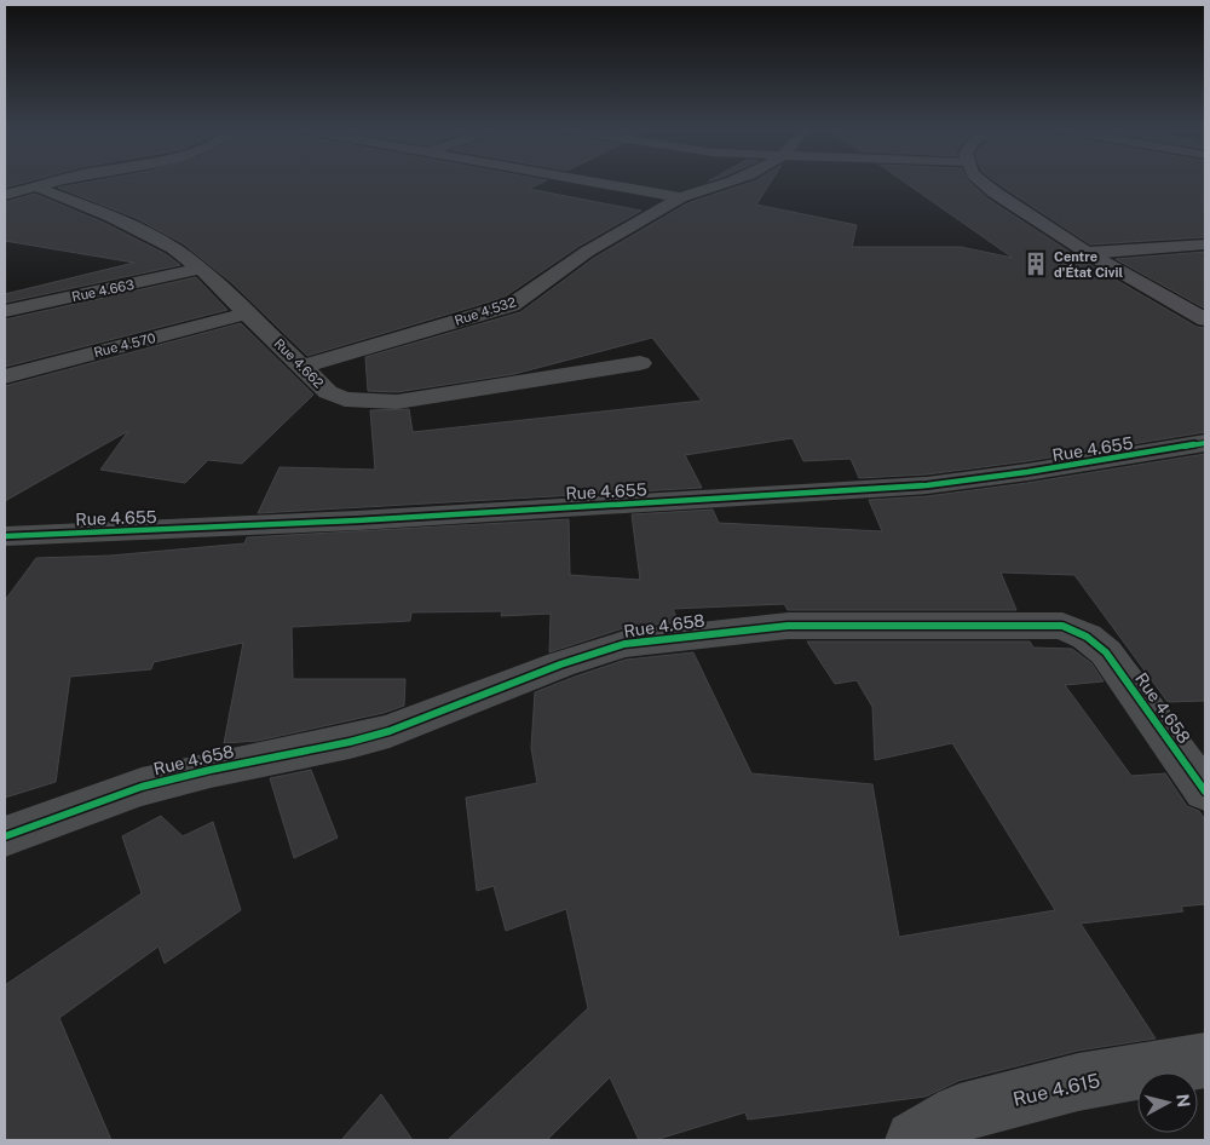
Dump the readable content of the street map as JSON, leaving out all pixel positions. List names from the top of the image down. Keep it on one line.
{"streets":{"street":["Rue 4.663","Rue 4.532","Rue 4.570","Rue 4.662","Rue 4.655","Rue 4.658","Rue 4.615"]},"crossings":[["Rue 4.663","Rue 4.662"],["Rue 4.532","Rue 4.662"],["Rue 4.570","Rue 4.662"]],"places":{"building":["Centre d'État Civil"]},"north":"right"}
